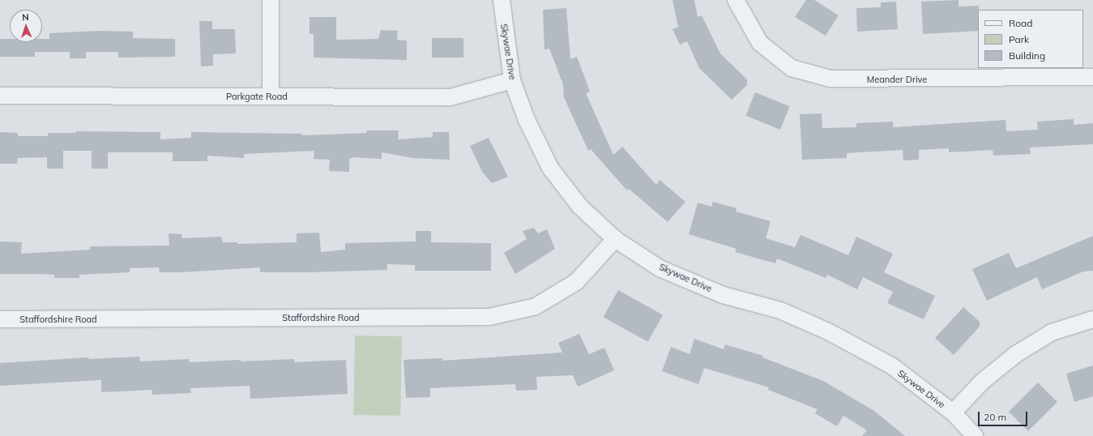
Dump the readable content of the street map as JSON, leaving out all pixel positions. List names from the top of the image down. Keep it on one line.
{"streets":{"street":["Skywae Drive","Meander Drive","Parkgate Road","Staffordshire Road"]},"crossings":[["Skywae Drive","Parkgate Road"],["Skywae Drive","Staffordshire Road"]],"legend":["Road","Park","Building"],"scale_bar":"20 m","north":"top"}
